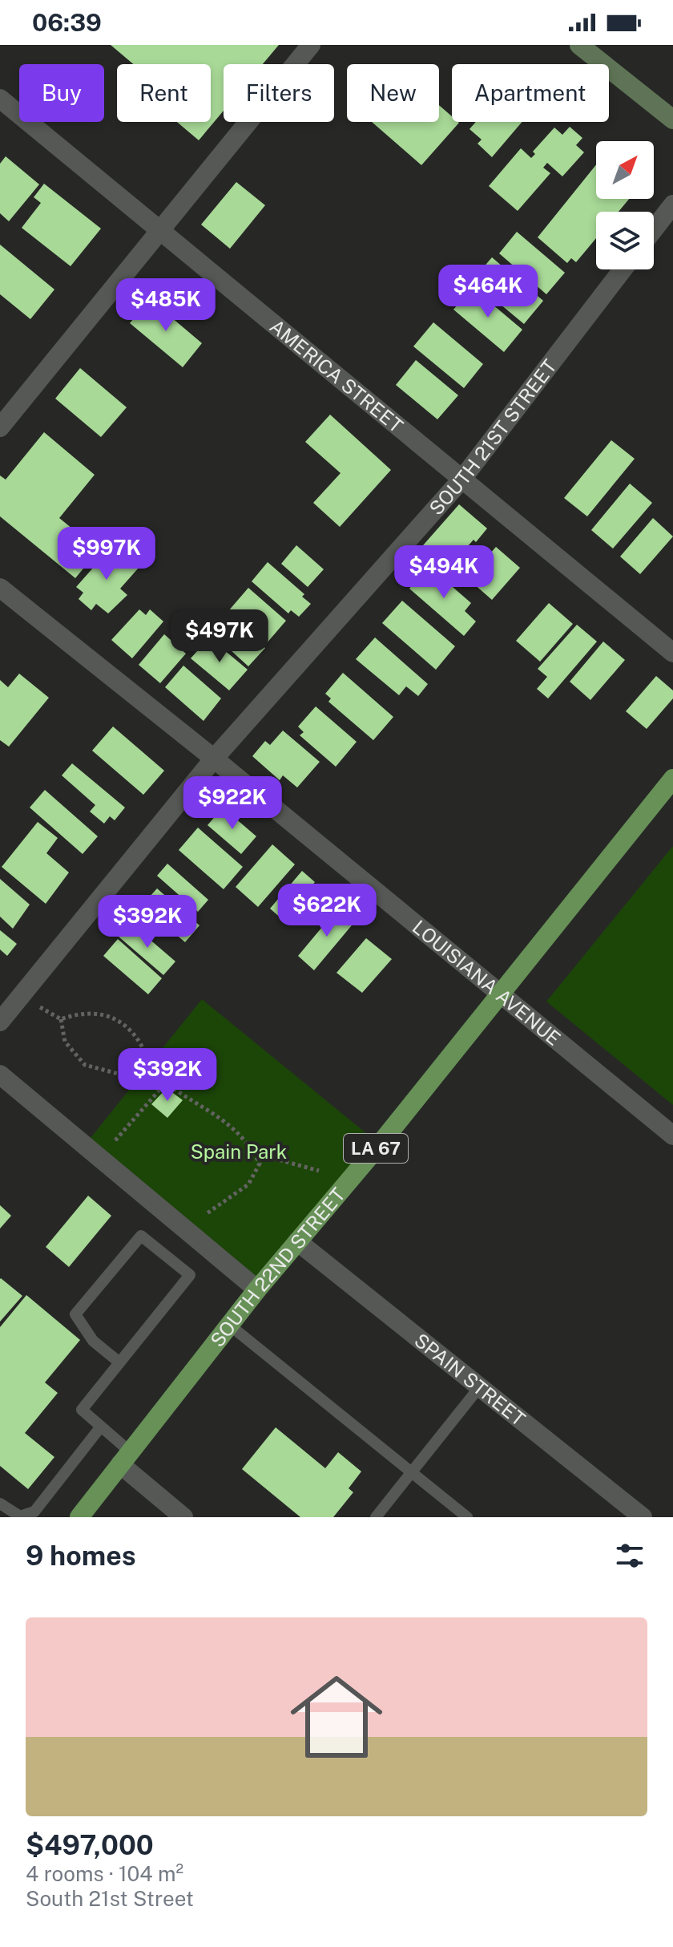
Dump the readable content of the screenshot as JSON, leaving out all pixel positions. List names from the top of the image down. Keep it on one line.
{"streets":{"main road":["LA 67","SOUTH 22ND STREET"],"street":["AMERICA STREET","SOUTH 21ST STREET","LOUISIANA AVENUE","SPAIN STREET"]},"crossings":[["AMERICA STREET","SOUTH 21ST STREET"],["SOUTH 21ST STREET","LOUISIANA AVENUE"],["LOUISIANA AVENUE","SOUTH 22ND STREET"],["SOUTH 22ND STREET","SPAIN STREET"]],"parks":["Spain Park"],"north":"top right","page":{"status":"06:39","chip":["Buy","Rent","Filters","New","Apartment"],"price":["$464K","$485K","$997K","$494K","$497K","$922K","$622K","$392K","$392K"],"heading":"9 homes","list":[{"name":"$497,000","note":"4 rooms · 104 m² · South 21st Street"}]}}
